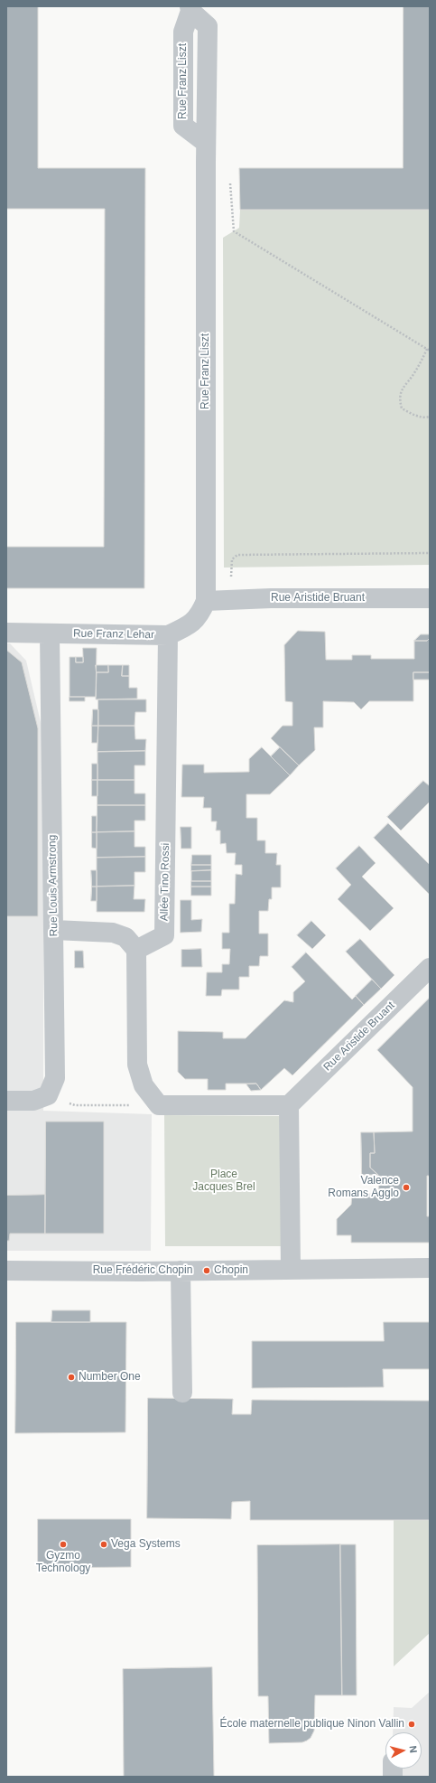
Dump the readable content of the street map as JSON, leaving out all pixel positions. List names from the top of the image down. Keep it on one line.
{"streets":{"street":["Rue Franz Liszt","Rue Aristide Bruant","Rue Franz Lehar","Allée Tino Rossi","Rue Louis Armstrong","Rue Frédéric Chopin"]},"crossings":[["Rue Franz Liszt","Rue Aristide Bruant"],["Rue Franz Liszt","Rue Franz Lehar"],["Rue Aristide Bruant","Rue Franz Lehar"],["Rue Franz Lehar","Allée Tino Rossi"],["Rue Franz Lehar","Rue Louis Armstrong"]],"parks":["Place Jacques Brel"],"places":["Valence Romans Agglo","Chopin","Number One","Gyzmo Technology","Vega Systems","École maternelle publique Ninon Vallin"],"north":"right"}
